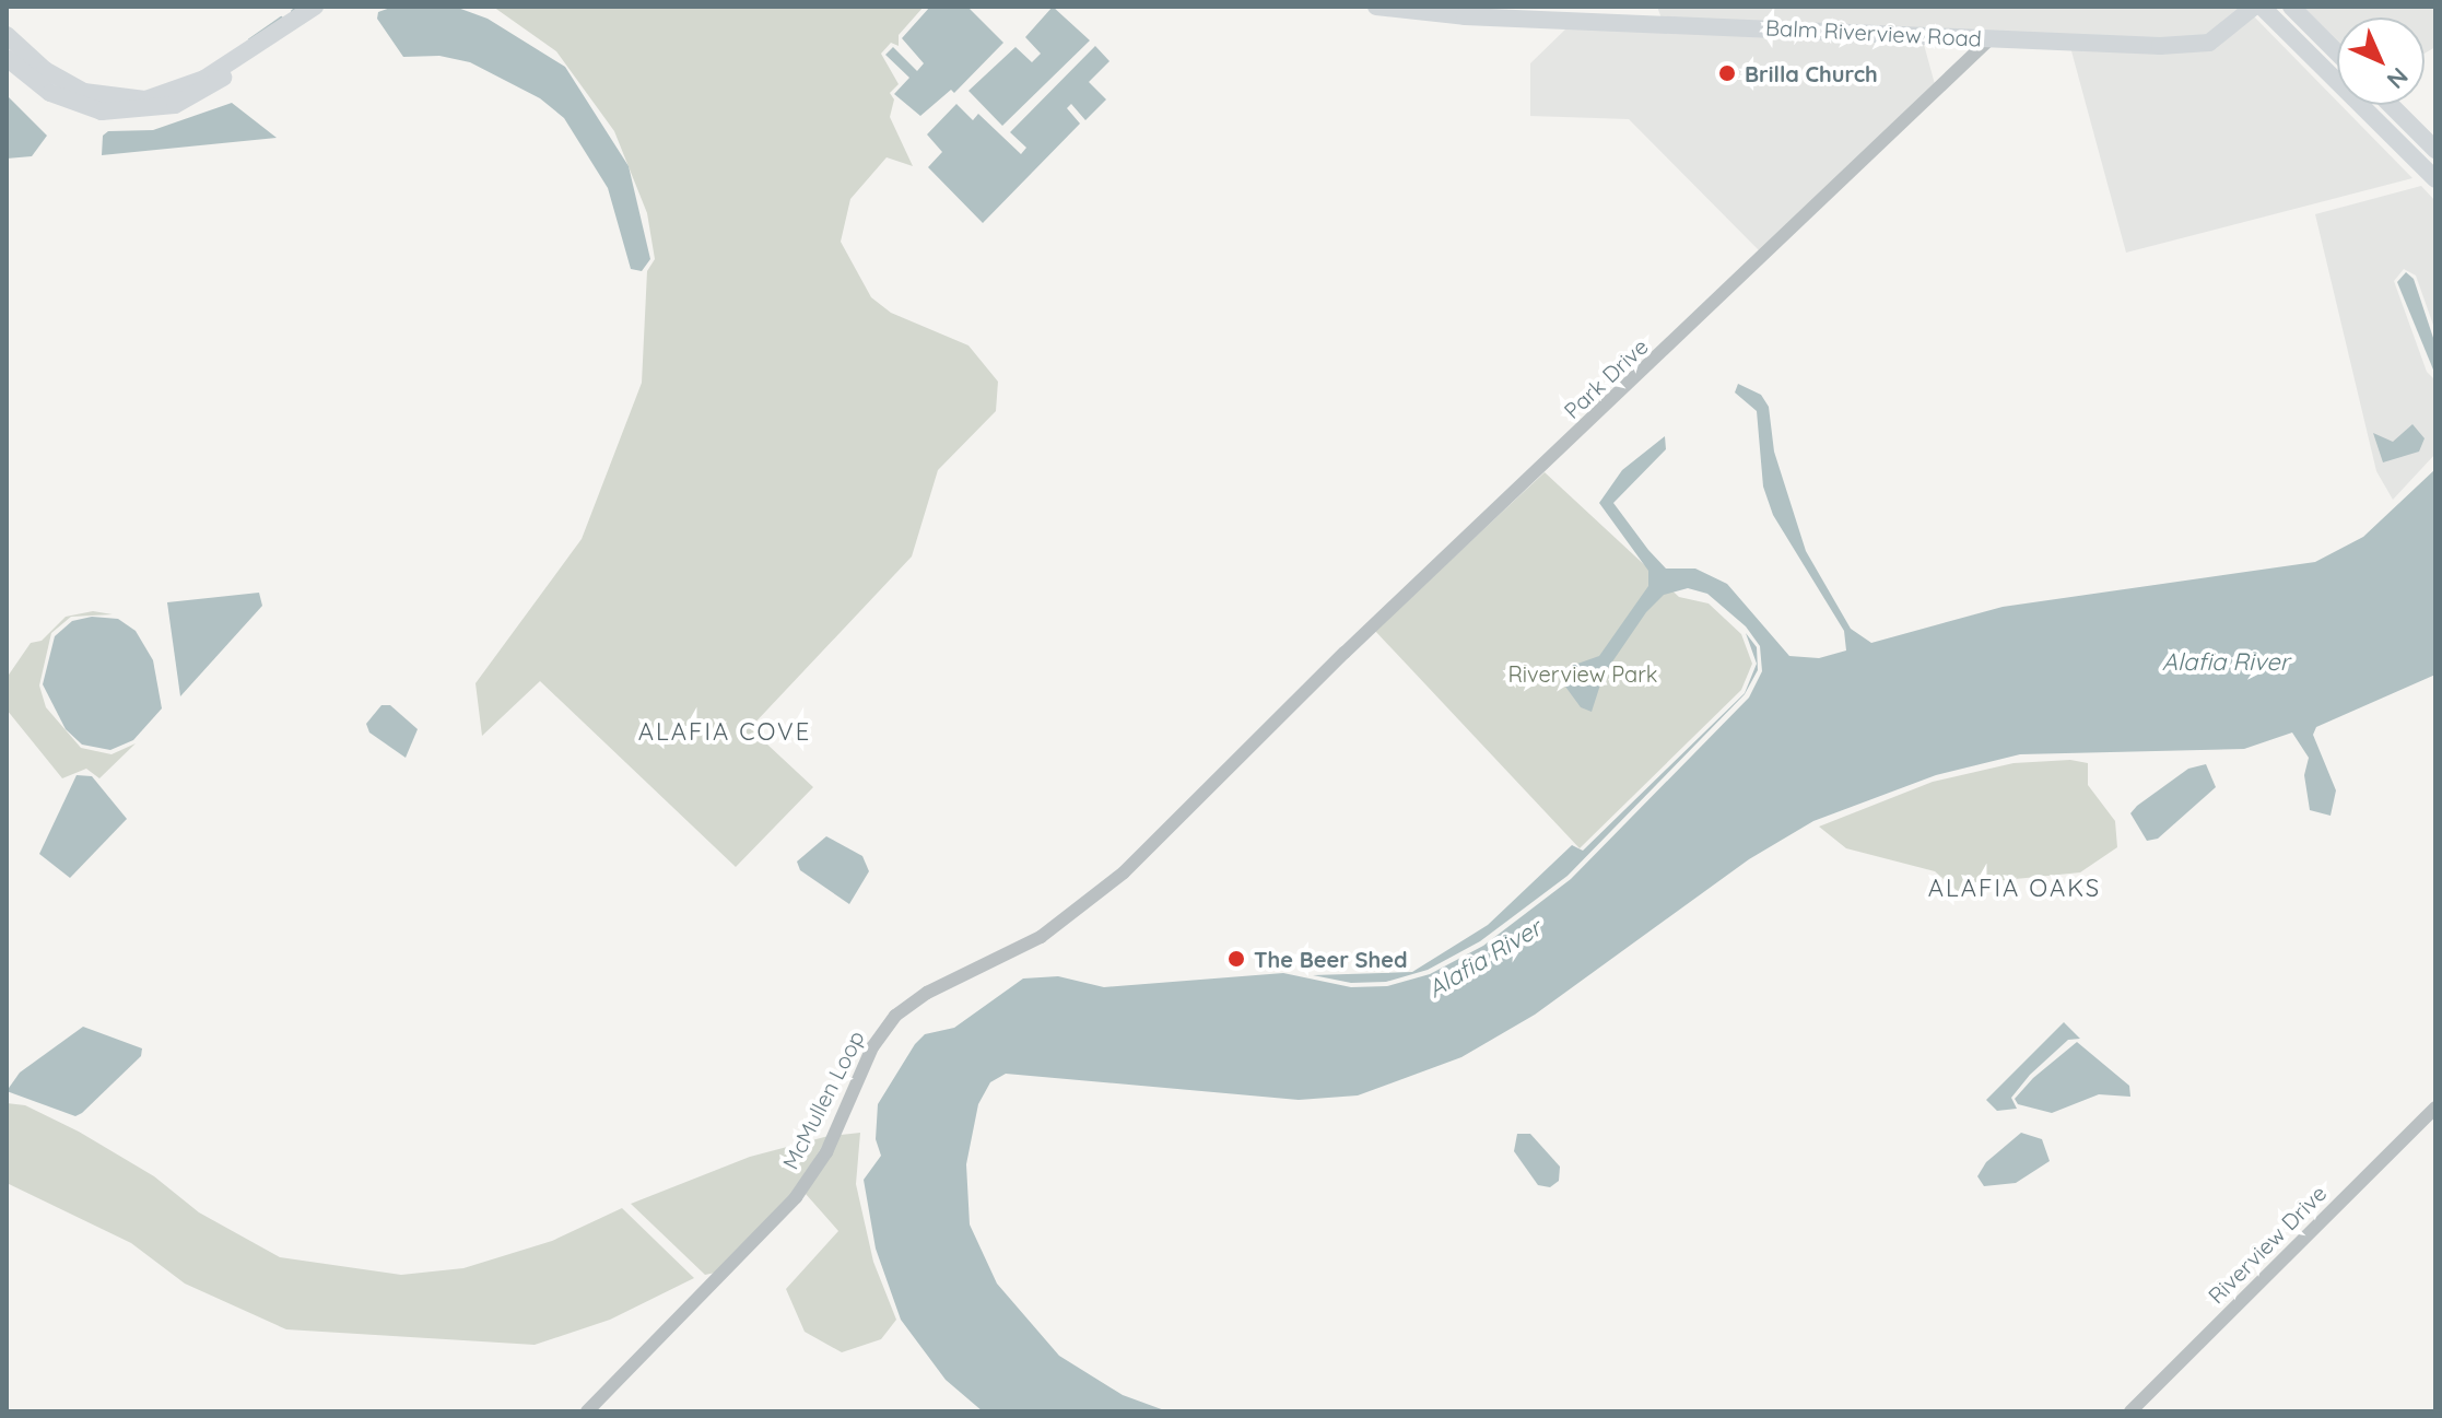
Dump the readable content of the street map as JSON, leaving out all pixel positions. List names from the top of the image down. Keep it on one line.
{"streets":{"main road":["Balm Riverview Road"],"street":["Park Drive","McMullen Loop","Riverview Drive"]},"crossings":[["Balm Riverview Road","Park Drive"],["Park Drive","McMullen Loop"]],"districts":["ALAFIA COVE","ALAFIA OAKS"],"water":["Alafia River"],"parks":["Riverview Park"],"places":["Brilla Church","The Beer Shed"],"north":"bottom right"}
